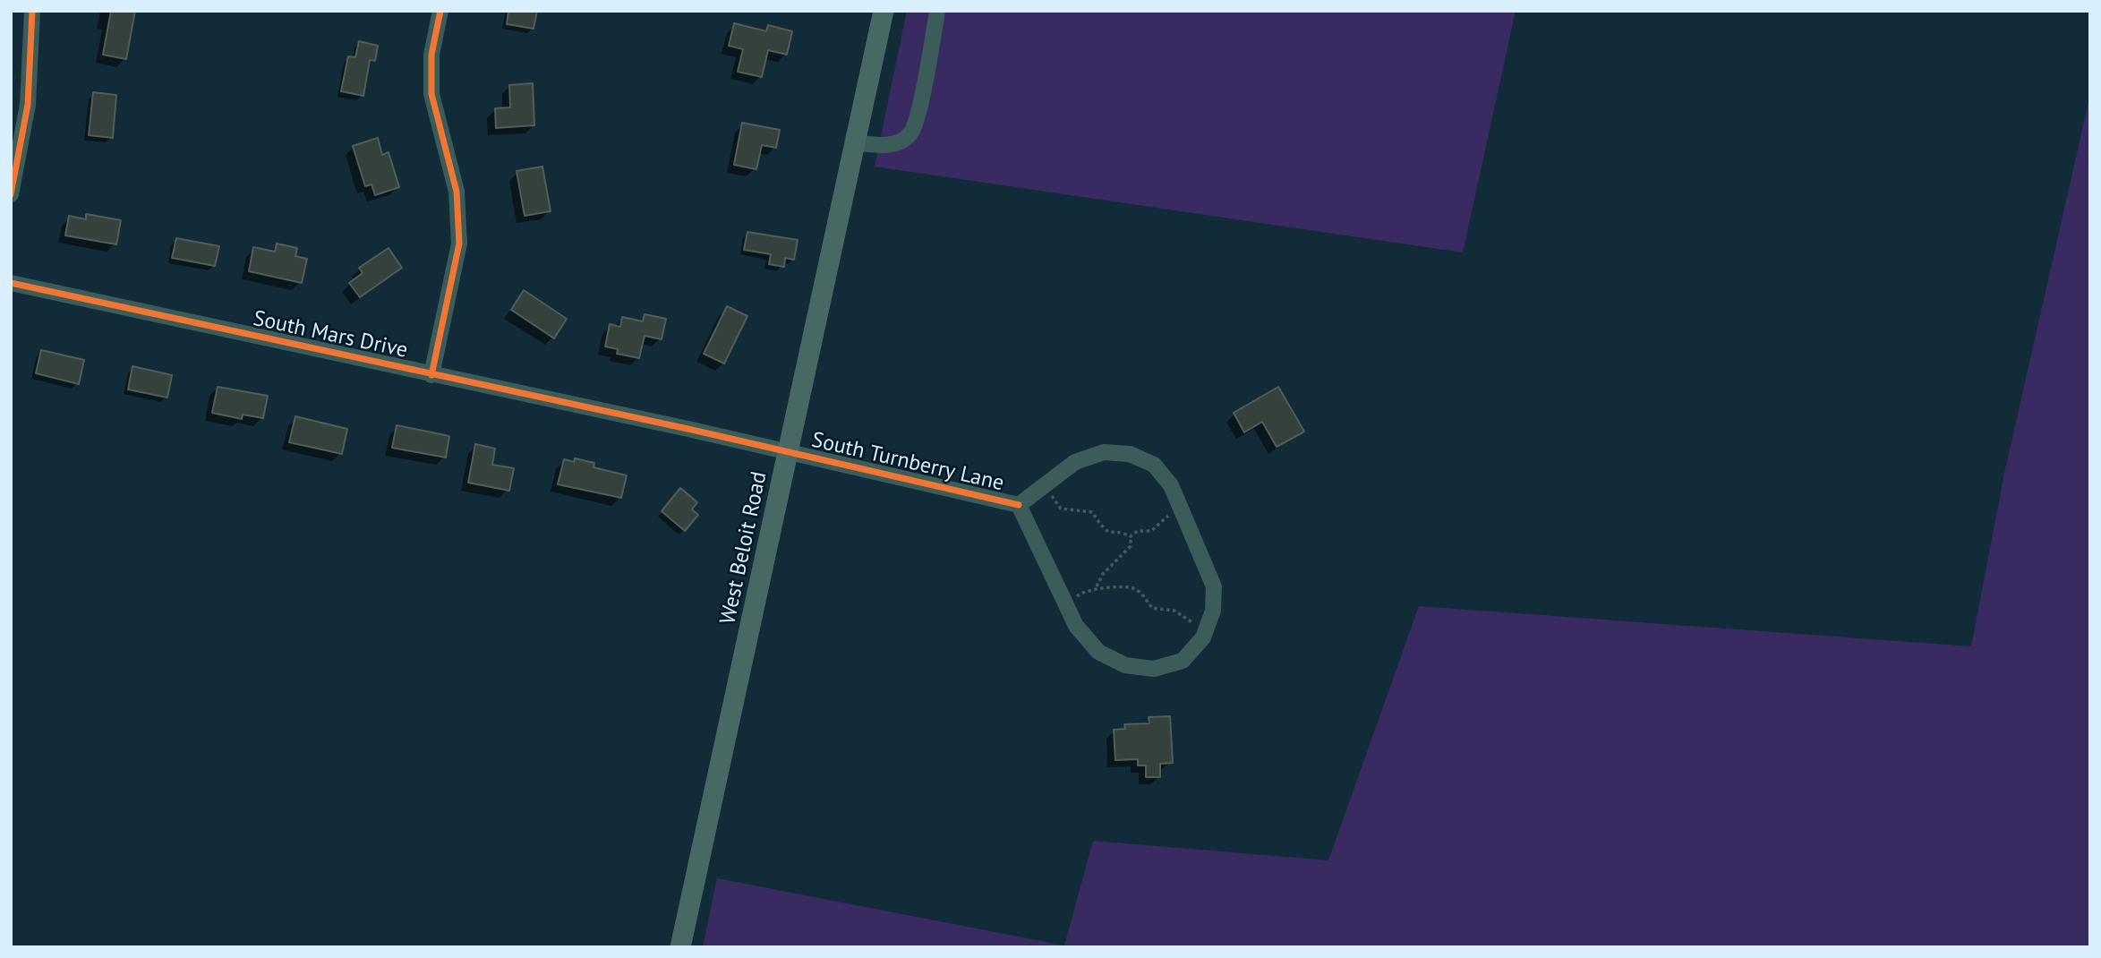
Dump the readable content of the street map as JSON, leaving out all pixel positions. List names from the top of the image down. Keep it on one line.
{"streets":{"main road":["West Beloit Road"],"street":["South Mars Drive","South Turnberry Lane"]},"crossings":[["South Mars Drive","South Turnberry Lane"],["South Mars Drive","West Beloit Road"],["South Turnberry Lane","West Beloit Road"]]}
